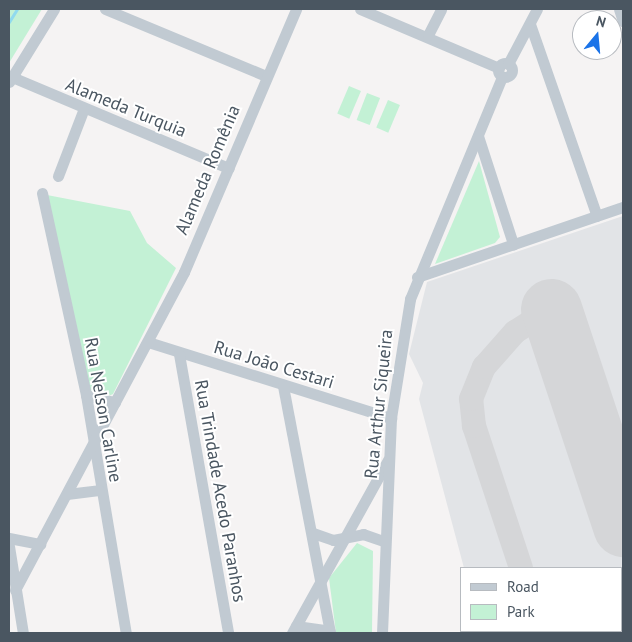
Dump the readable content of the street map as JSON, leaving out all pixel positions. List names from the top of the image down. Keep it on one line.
{"streets":{"street":["Alameda Turquia","Alameda Romênia","Rua João Cestari","Rua Arthur Siqueira","Rua Nelson Carline","Rua Trindade Acedo Paranhos"]},"crossings":[["Alameda Turquia","Alameda Romênia"],["Alameda Romênia","Rua João Cestari"],["Alameda Romênia","Rua Nelson Carline"],["Rua João Cestari","Rua Arthur Siqueira"],["Rua João Cestari","Rua Trindade Acedo Paranhos"]],"legend":["Road","Park"],"north":"top"}
